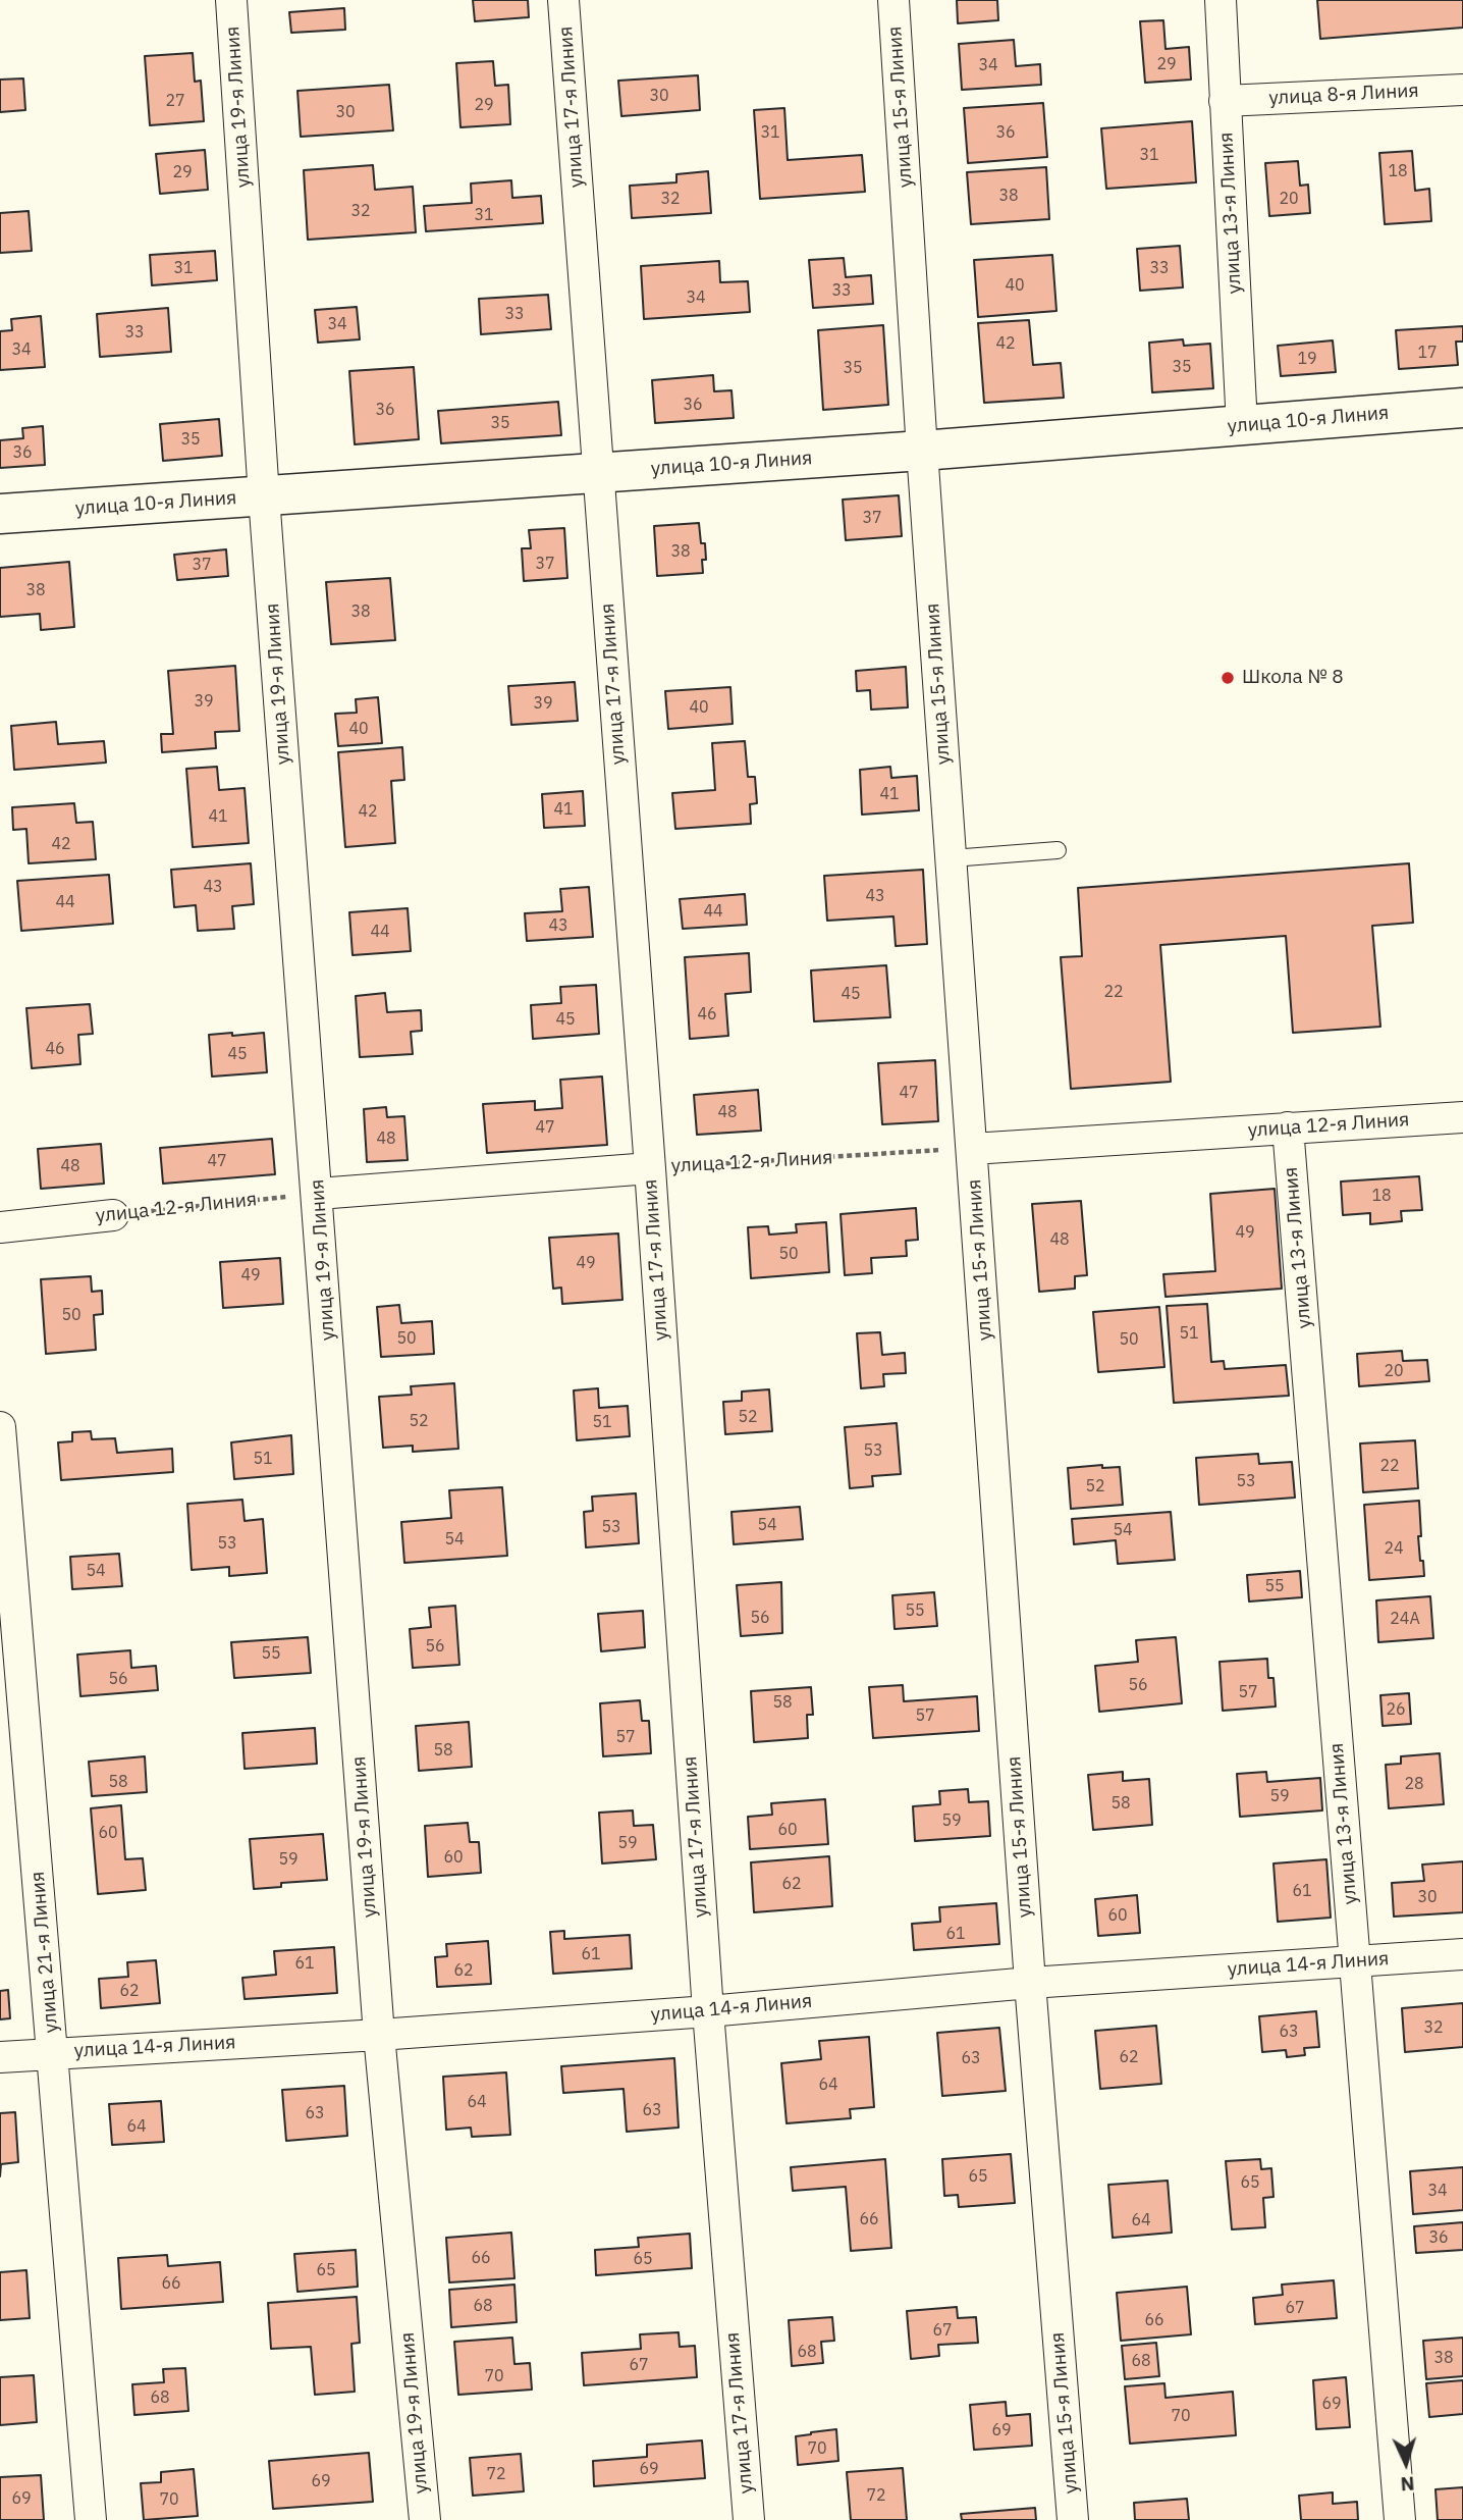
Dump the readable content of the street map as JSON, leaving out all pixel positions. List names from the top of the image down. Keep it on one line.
{"streets":{"street":["улица 8-я Линия","улица 19-я Линия","улица 17-я Линия","улица 15-я Линия","улица 13-я Линия","улица 10-я Линия","улица 12-я Линия","улица 21-я Линия","улица 14-я Линия"]},"crossings":[["улица 8-я Линия","улица 13-я Линия"],["улица 19-я Линия","улица 10-я Линия"],["улица 19-я Линия","улица 12-я Линия"],["улица 19-я Линия","улица 14-я Линия"],["улица 17-я Линия","улица 10-я Линия"],["улица 17-я Линия","улица 12-я Линия"],["улица 17-я Линия","улица 14-я Линия"],["улица 15-я Линия","улица 10-я Линия"],["улица 15-я Линия","улица 12-я Линия"],["улица 15-я Линия","улица 14-я Линия"],["улица 13-я Линия","улица 10-я Линия"],["улица 13-я Линия","улица 12-я Линия"],["улица 13-я Линия","улица 14-я Линия"],["улица 21-я Линия","улица 14-я Линия"]],"places":["Школа № 8"],"house_numbers":["29","34","30","27","29","30","31","36","31","18","29","38","32","20","32","31","31","33","40","33","34","33","34","33","42","34","17","19","35","35","36","36","35","35","36","37","38","37","37","38","38","39","39","40","40","41","41","42","41","42","43","43","44","44","43","44","22","45","46","45","46","45","47","48","47","48","47","48","18","49","48","50","49","49","50","51","50","50","20","52","52","51","53","51","22","53","52","54","53","54","54","53","24","54","55","55","56","24А","56","55","56","56","57","58","26","57","57","58","58","28","59","58","59","60","60","59","60","59","62","61","30","60","61","61","61","62","62","32","63","62","63","64","64","63","63","64","65","65","34","66","64","36","66","65","65","66","68","67","66","67","68","38","68","67","70","68","69","70","69","70","69","72","69","72","69","70"],"north":"bottom"}
